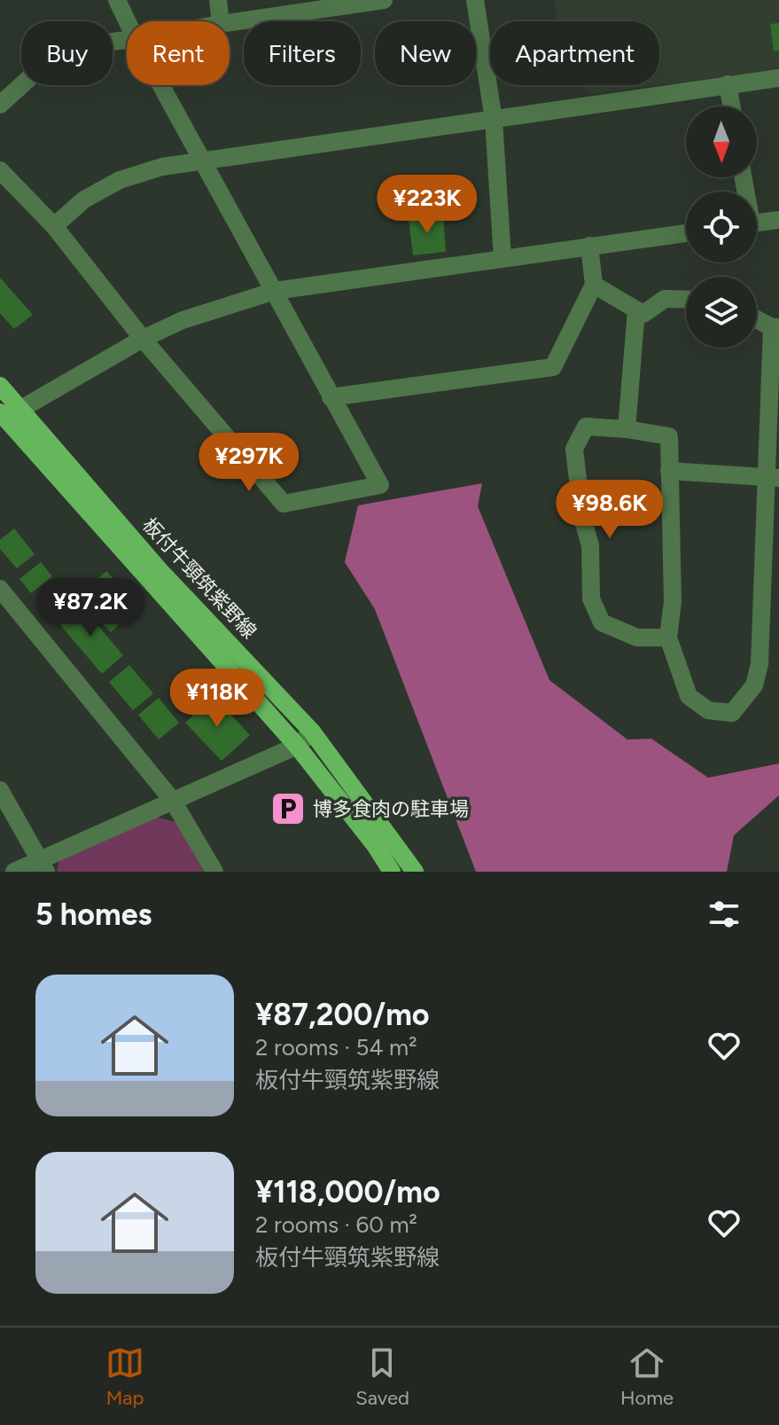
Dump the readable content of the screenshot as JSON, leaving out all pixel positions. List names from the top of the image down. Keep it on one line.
{"streets":{"main road":["板付牛頸筑紫野線"]},"places":{"parking":["博多食肉の駐車場"]},"north":"bottom","page":{"chip":["Buy","Rent","Filters","New","Apartment"],"price":["¥223K","¥297K","¥98.6K","¥87.2K","¥118K"],"heading":"5 homes","list":[{"name":"¥87,200/mo","note":"2 rooms · 54 m² · 板付牛頸筑紫野線"},{"name":"¥118,000/mo","note":"2 rooms · 60 m² · 板付牛頸筑紫野線"}],"tabs":["Map","Saved","Home"]}}
